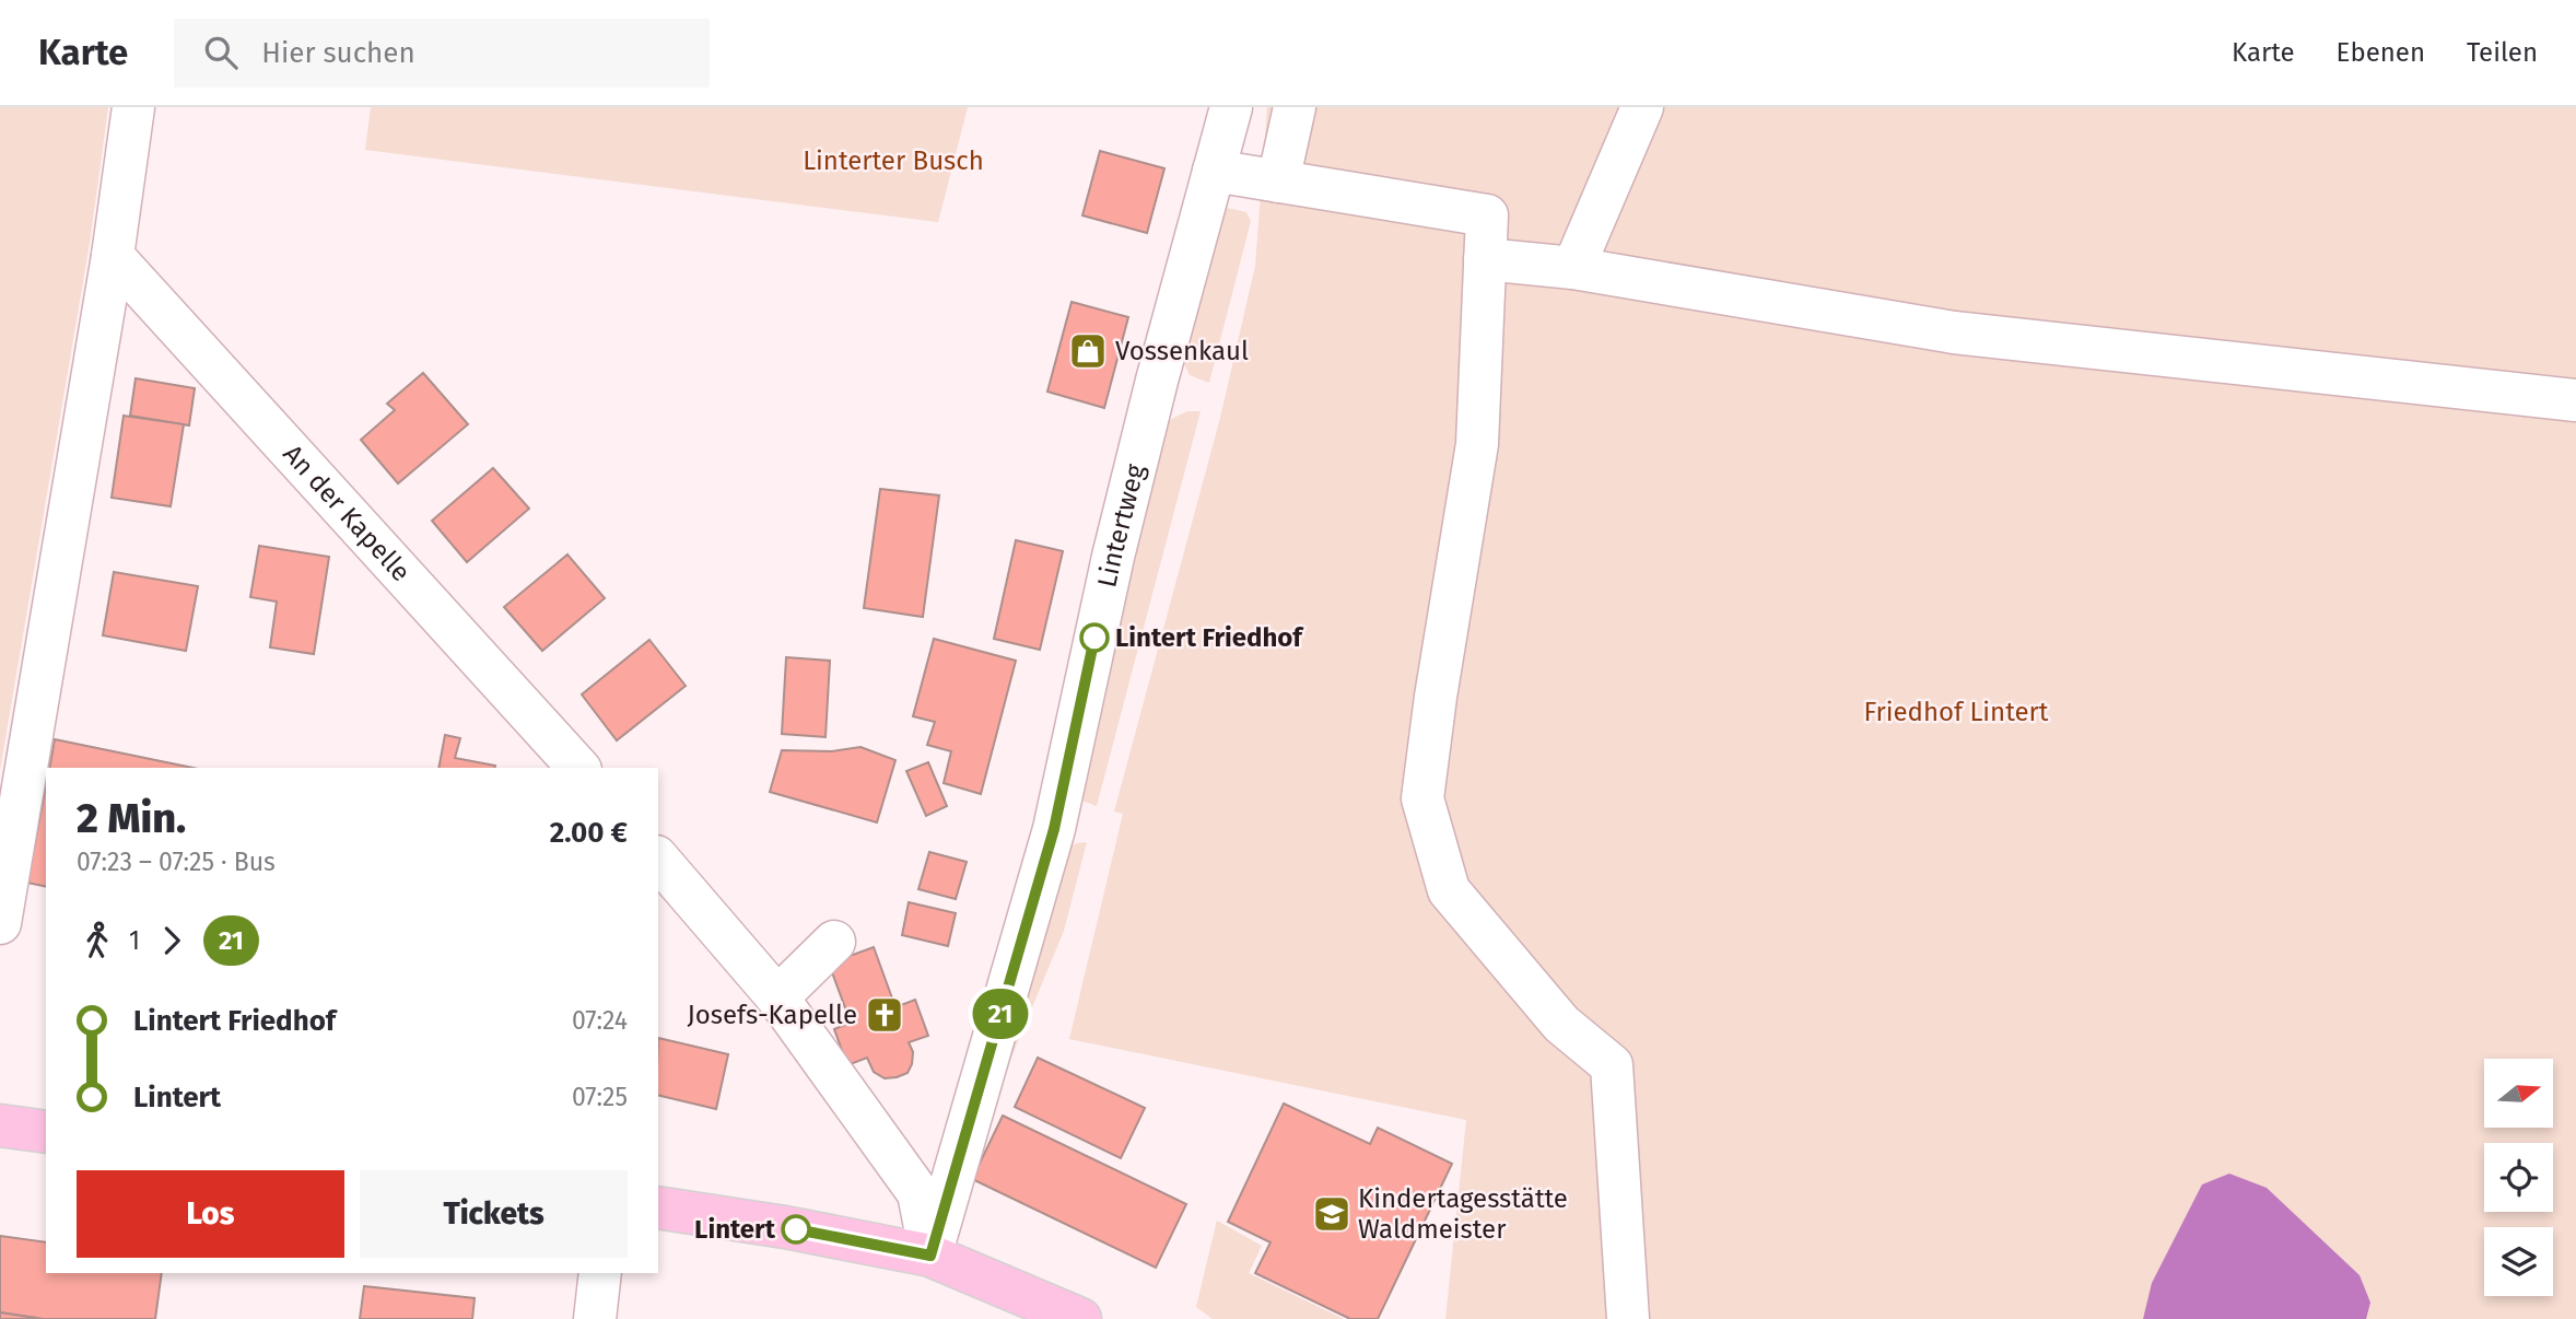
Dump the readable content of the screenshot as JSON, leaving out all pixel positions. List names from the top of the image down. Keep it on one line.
{"streets":{"street":["An der Kapelle","Lintertweg"]},"parks":["Linterter Busch","Friedhof Lintert"],"places":{"shop":["Vossenkaul"],"other":["Lintert Friedhof","Lintert"],"church":["Josefs-Kapelle"],"school or university":["Kindertagesstätte Waldmeister"]},"lines":["bus line 21"],"north":"right","page":{"header":"Karte","search":"Hier suchen","nav":["Karte","Ebenen","Teilen"],"on_map":"21","heading":["2 Min.","07:23 – 07:25 · Bus","2.00 €"],"legs":["1","21"],"list":[{"name":"Lintert Friedhof","value":"07:24"},{"name":"Lintert","value":"07:25"}],"buttons":["Los","Tickets"]}}
